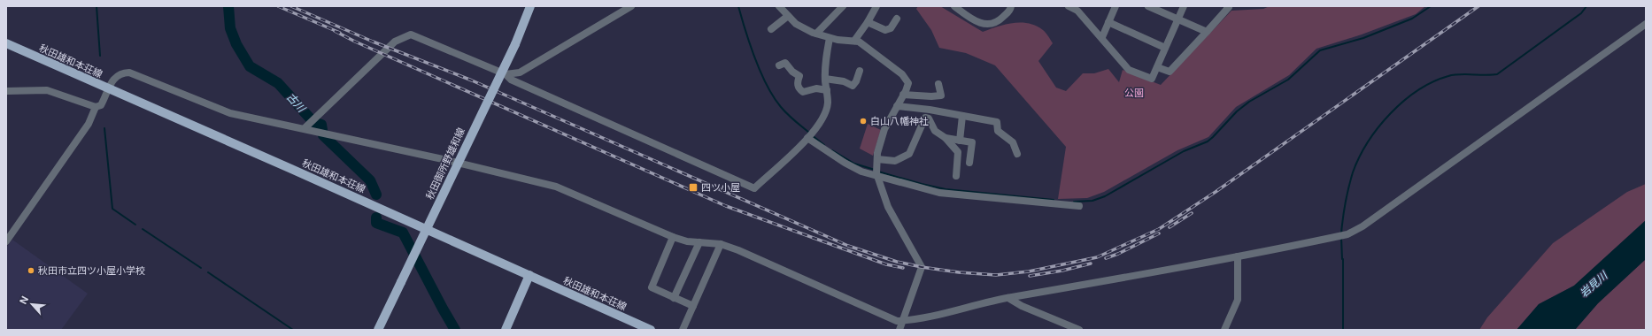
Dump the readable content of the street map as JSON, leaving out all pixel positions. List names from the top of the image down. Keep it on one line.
{"streets":{"main road":["秋田雄和本荘線","秋田御所野雄和線"]},"water":["古川","岩見川"],"parks":["公園"],"places":{"other":["白山八幡神社","秋田市立四ツ小屋小学校"],"transit":["四ツ小屋"]},"north":"top left"}
